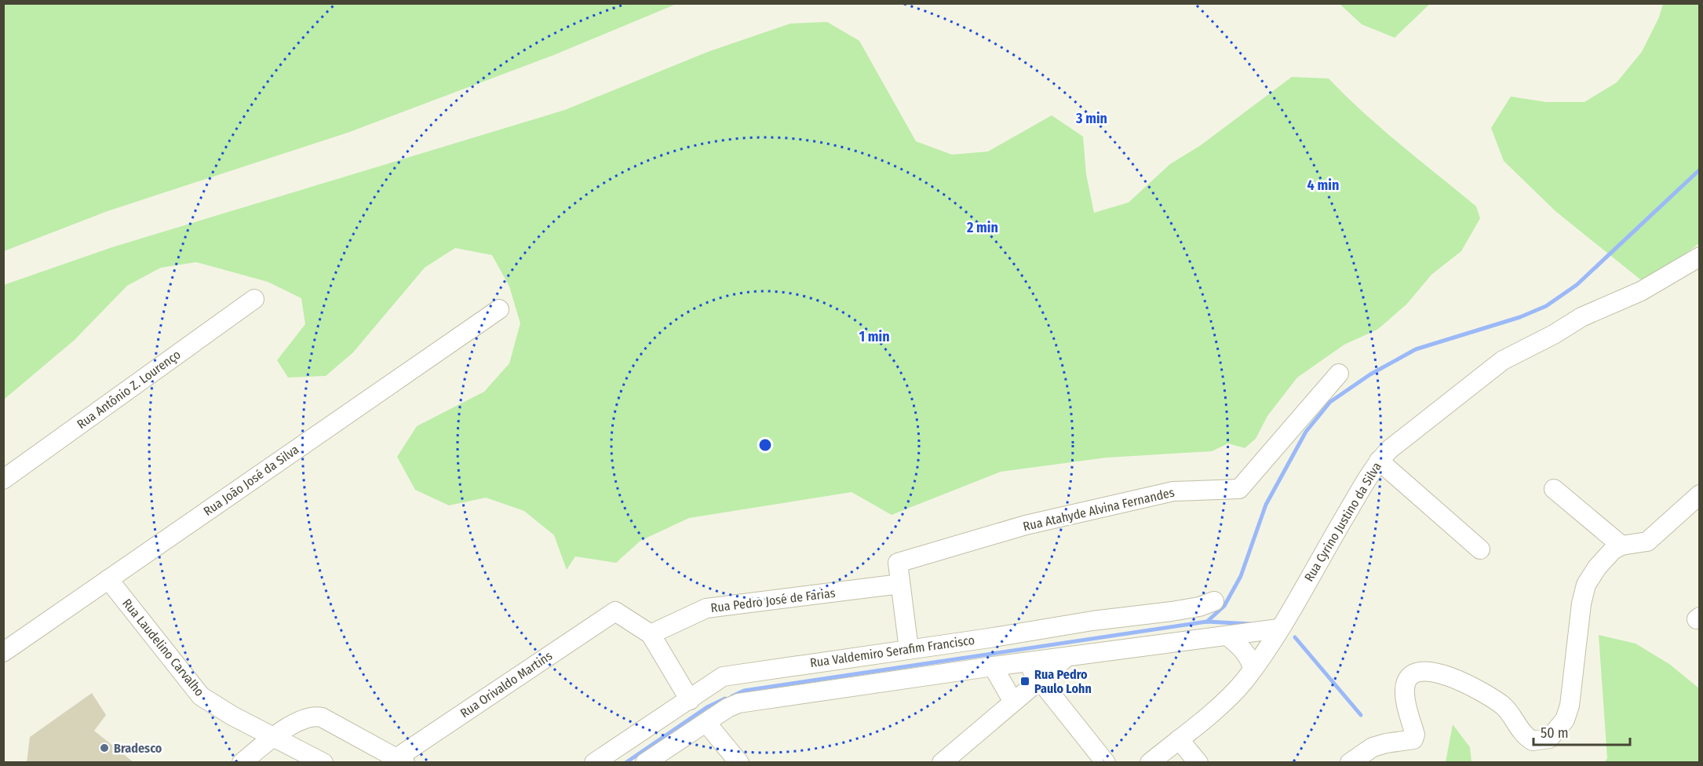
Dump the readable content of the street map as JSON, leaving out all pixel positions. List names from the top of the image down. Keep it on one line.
{"streets":{"street":["Rua Antônio Z. Lourenço","Rua João José da Silva","Rua Atahyde Alvina Fernandes","Rua Cyrino Justino da Silva","Rua Pedro José de Farias","Rua Laudelino Carvalho","Rua Valdemiro Serafim Francisco","Rua Orivaldo Martins"]},"crossings":[["Rua João José da Silva","Rua Laudelino Carvalho"],["Rua Atahyde Alvina Fernandes","Rua Pedro José de Farias"],["Rua Atahyde Alvina Fernandes","Rua Valdemiro Serafim Francisco"],["Rua Pedro José de Farias","Rua Orivaldo Martins"]],"places":{"transit":["Rua Pedro Paulo Lohn"],"other":["Bradesco"]},"scale_bar":"50 m","rings":["3 min","4 min","2 min","1 min"]}
